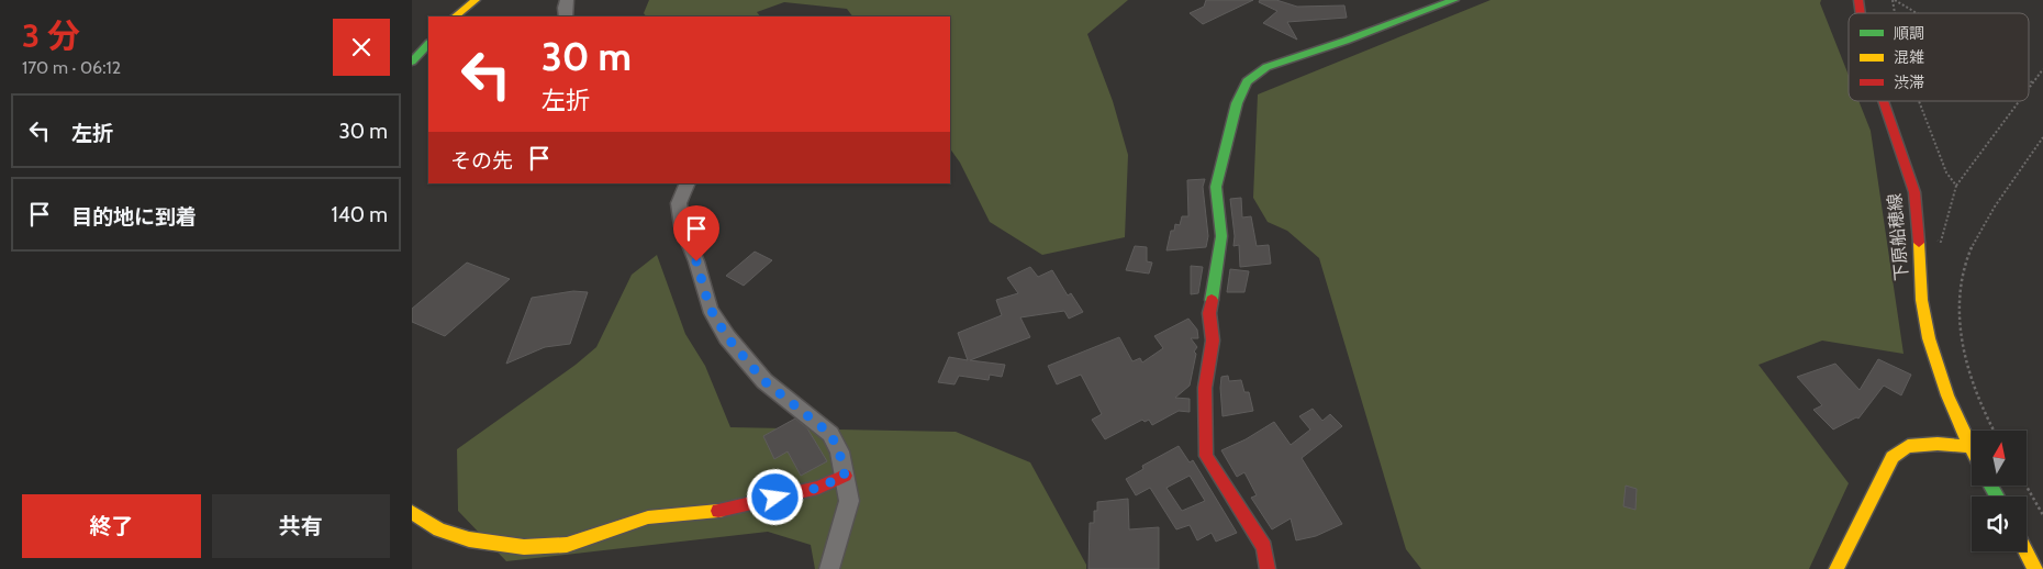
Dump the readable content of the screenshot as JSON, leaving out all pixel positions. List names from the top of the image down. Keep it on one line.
{"streets":{"street":["下原船穂線"]},"legend":["順調","混雑","渋滞"],"north":"top","page":{"heading":["3 分","170 m · 06:12"],"turn":["30 m","左折"],"list":[{"name":"左折","value":"30 m"},{"name":"目的地に到着","value":"140 m"}],"then":"その先","buttons":["終了","共有"]}}
